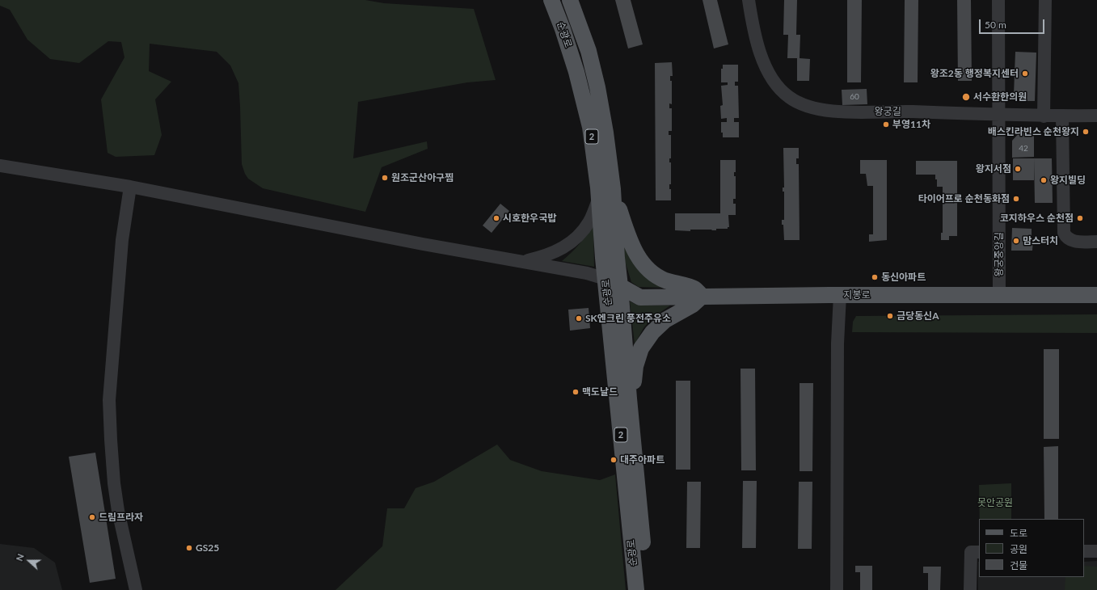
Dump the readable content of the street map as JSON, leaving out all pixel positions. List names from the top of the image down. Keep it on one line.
{"streets":{"main road":["순광로","2","지봉로"],"street":["왕궁길","왕궁중앙길"]},"crossings":[["순광로","지봉로"],["왕궁길","왕궁중앙길"],["왕궁중앙길","지봉로"]],"parks":["못안공원"],"places":["왕조2동 행정복지센터","서수환한의원","부영11차","배스킨라빈스 순천왕지","왕지서점","원조군산아구찜","왕지빌딩","타이어프로 순천동화점","시호한우국밥","코지하우스 순천점","맘스터치","동신아파트","금당동신A","SK엔크린 풍전주유소","맥도날드","대주아파트","드림프라자","GS25"],"house_numbers":["60","42"],"legend":["도로","공원","건물"],"scale_bar":"50 m","north":"left"}
